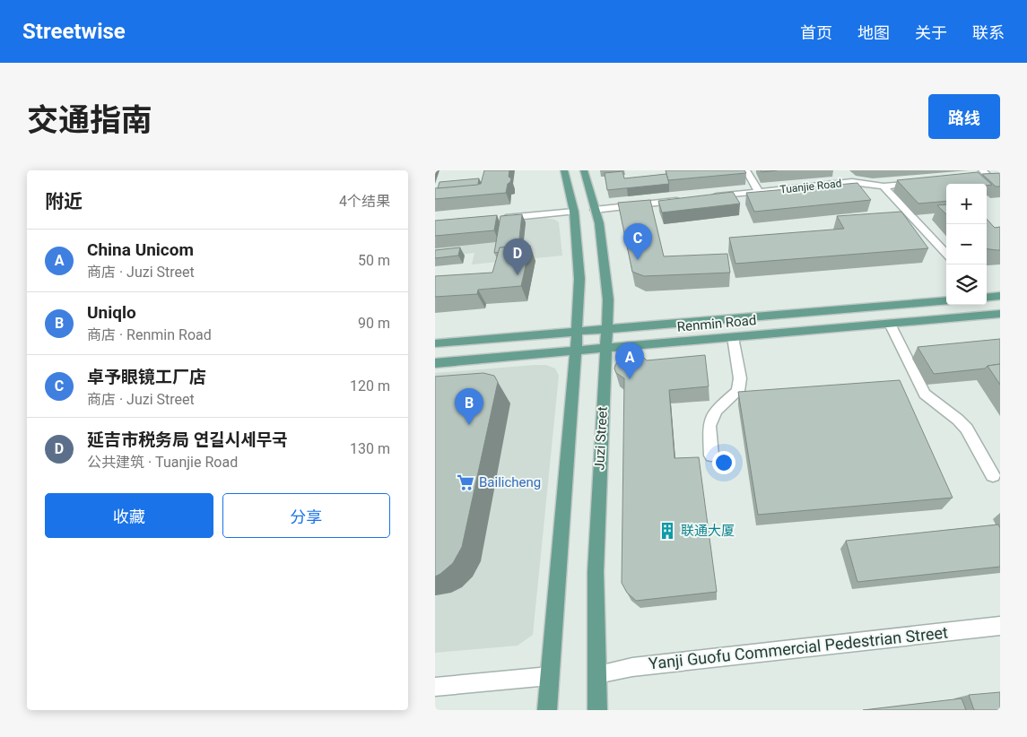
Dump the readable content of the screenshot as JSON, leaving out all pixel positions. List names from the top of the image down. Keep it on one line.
{"streets":{"main road":["Renmin Road","Juzi Street"],"street":["Tuanjie Road","Yanji Guofu Commercial Pedestrian Street"]},"crossings":[["Renmin Road","Juzi Street"],["Juzi Street","Yanji Guofu Commercial Pedestrian Street"]],"places":{"supermarket":["Bailicheng"],"building":["联通大厦"]},"page":{"header":"Streetwise","nav":["首页","地图","关于","联系"],"title":"交通指南","buttons":["路线",["收藏","分享"]],"heading":["附近","4个结果"],"map_buttons":["+","−"],"pins":["C","D","A","B"],"list":[{"mark":"A","name":"China Unicom","note":"商店 · Juzi Street","value":"50 m"},{"mark":"B","name":"Uniqlo","note":"商店 · Renmin Road","value":"90 m"},{"mark":"C","name":"卓予眼镜工厂店","note":"商店 · Juzi Street","value":"120 m"},{"mark":"D","name":"延吉市税务局 연길시세무국","note":"公共建筑 · Tuanjie Road","value":"130 m"}]}}
